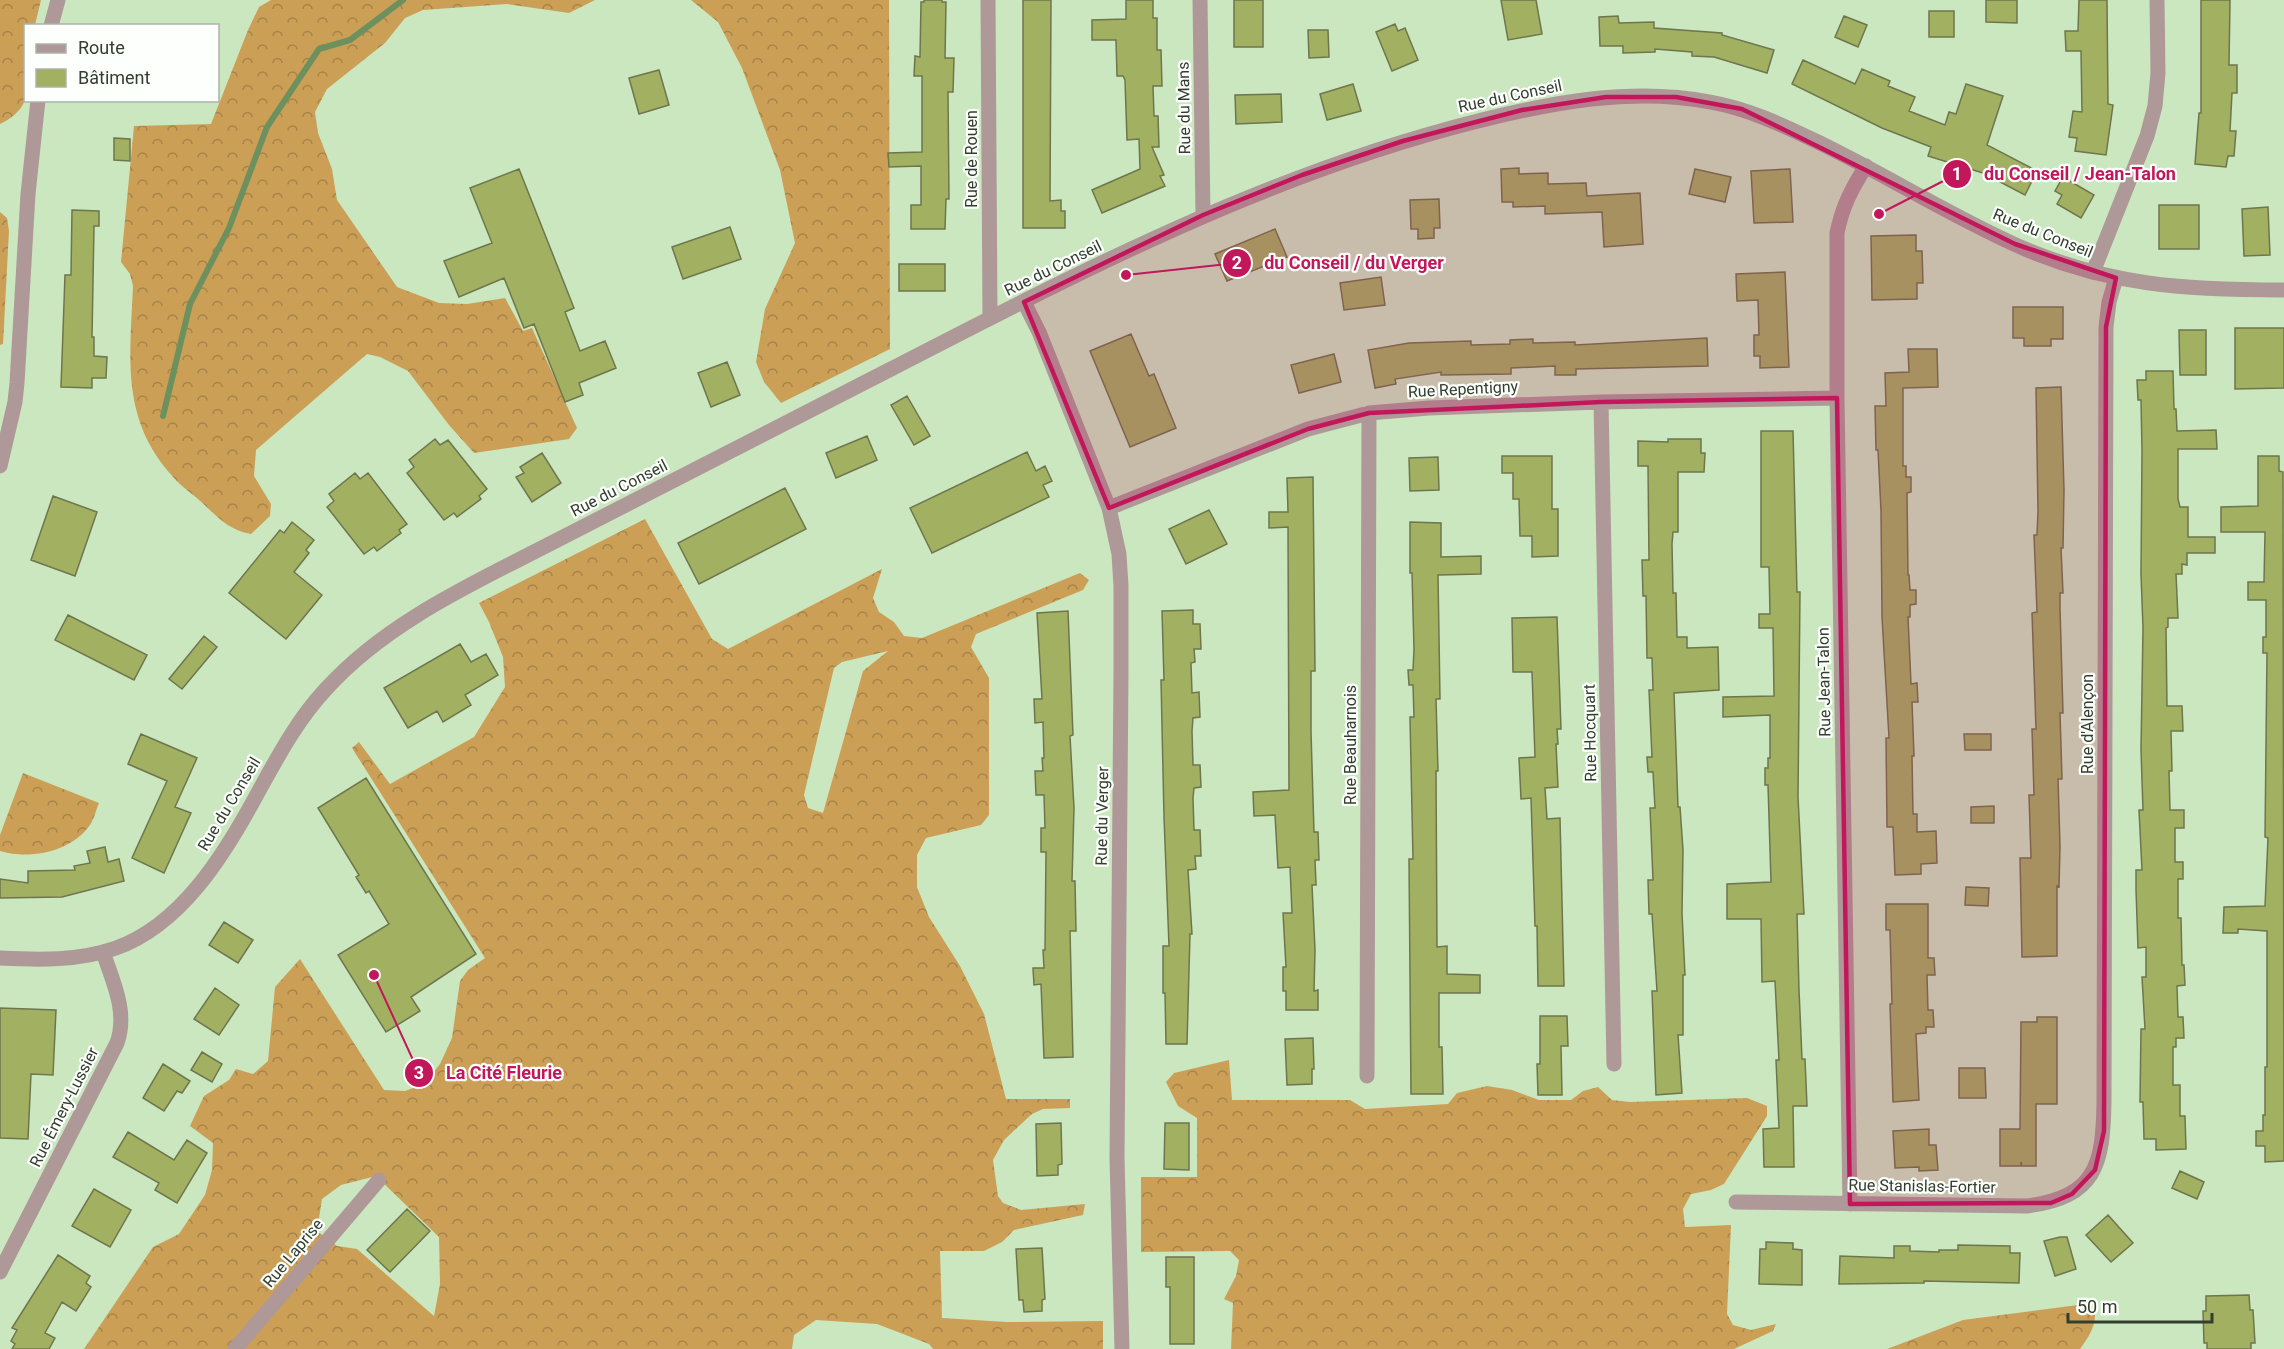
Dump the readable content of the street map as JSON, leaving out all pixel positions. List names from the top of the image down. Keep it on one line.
{"streets":{"street":["Rue du Conseil","Rue du Mans","Rue de Rouen","Rue Repentigny","Rue Jean-Talon","Rue d'Alençon","Rue Hocquart","Rue Beauharnois","Rue du Verger","Rue Émery-Lussier","Rue Stanislas-Fortier","Rue Laprise"]},"crossings":[["Rue du Conseil","Rue du Mans"],["Rue du Conseil","Rue de Rouen"],["Rue du Conseil","Rue Jean-Talon"],["Rue du Conseil","Rue d'Alençon"],["Rue du Conseil","Rue du Verger"],["Rue du Conseil","Rue Émery-Lussier"],["Rue Repentigny","Rue Jean-Talon"],["Rue Repentigny","Rue Hocquart"],["Rue Repentigny","Rue Beauharnois"],["Rue Repentigny","Rue du Verger"],["Rue Jean-Talon","Rue Stanislas-Fortier"],["Rue d'Alençon","Rue Stanislas-Fortier"]],"places":["du Conseil / Jean-Talon","du Conseil / du Verger","La Cité Fleurie"],"legend":["Route","Bâtiment"],"scale_bar":"50 m"}
